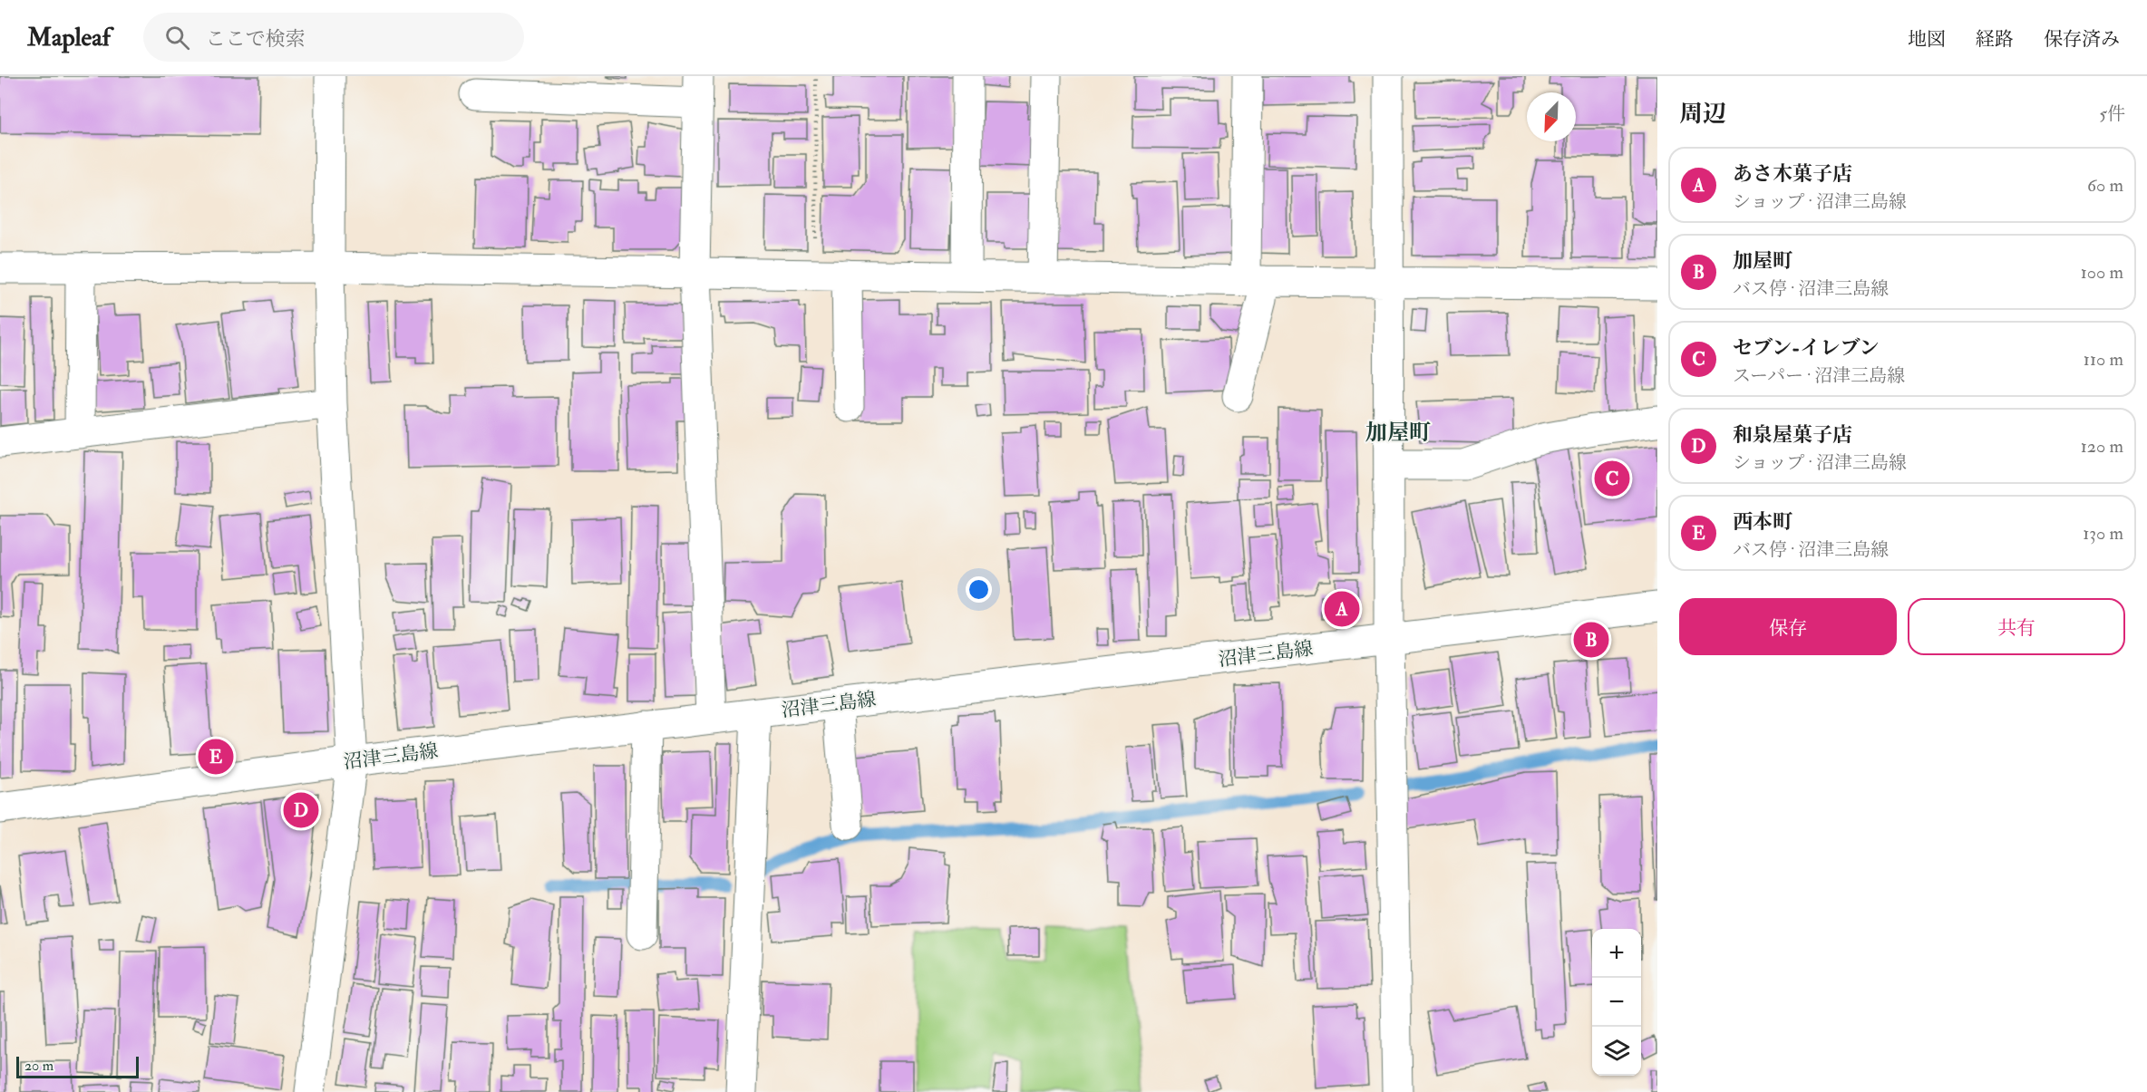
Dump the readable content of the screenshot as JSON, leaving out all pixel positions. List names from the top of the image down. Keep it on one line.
{"streets":{"street":["沼津三島線"]},"districts":["加屋町"],"scale_bar":"20 m","north":"bottom left","page":{"header":"Mapleaf","search":"ここで検索","nav":["地図","経路","保存済み"],"heading":["周辺","5件"],"list":[{"mark":"A","name":"あさ木菓子店","note":"ショップ · 沼津三島線","value":"60 m"},{"mark":"B","name":"加屋町","note":"バス停 · 沼津三島線","value":"100 m"},{"mark":"C","name":"セブン-イレブン","note":"スーパー · 沼津三島線","value":"110 m"},{"mark":"D","name":"和泉屋菓子店","note":"ショップ · 沼津三島線","value":"120 m"},{"mark":"E","name":"西本町","note":"バス停 · 沼津三島線","value":"130 m"}],"pins":["C","A","B","E","D"],"buttons":["保存","共有"],"map_buttons":["+","−"],"scale":"20 m"}}
